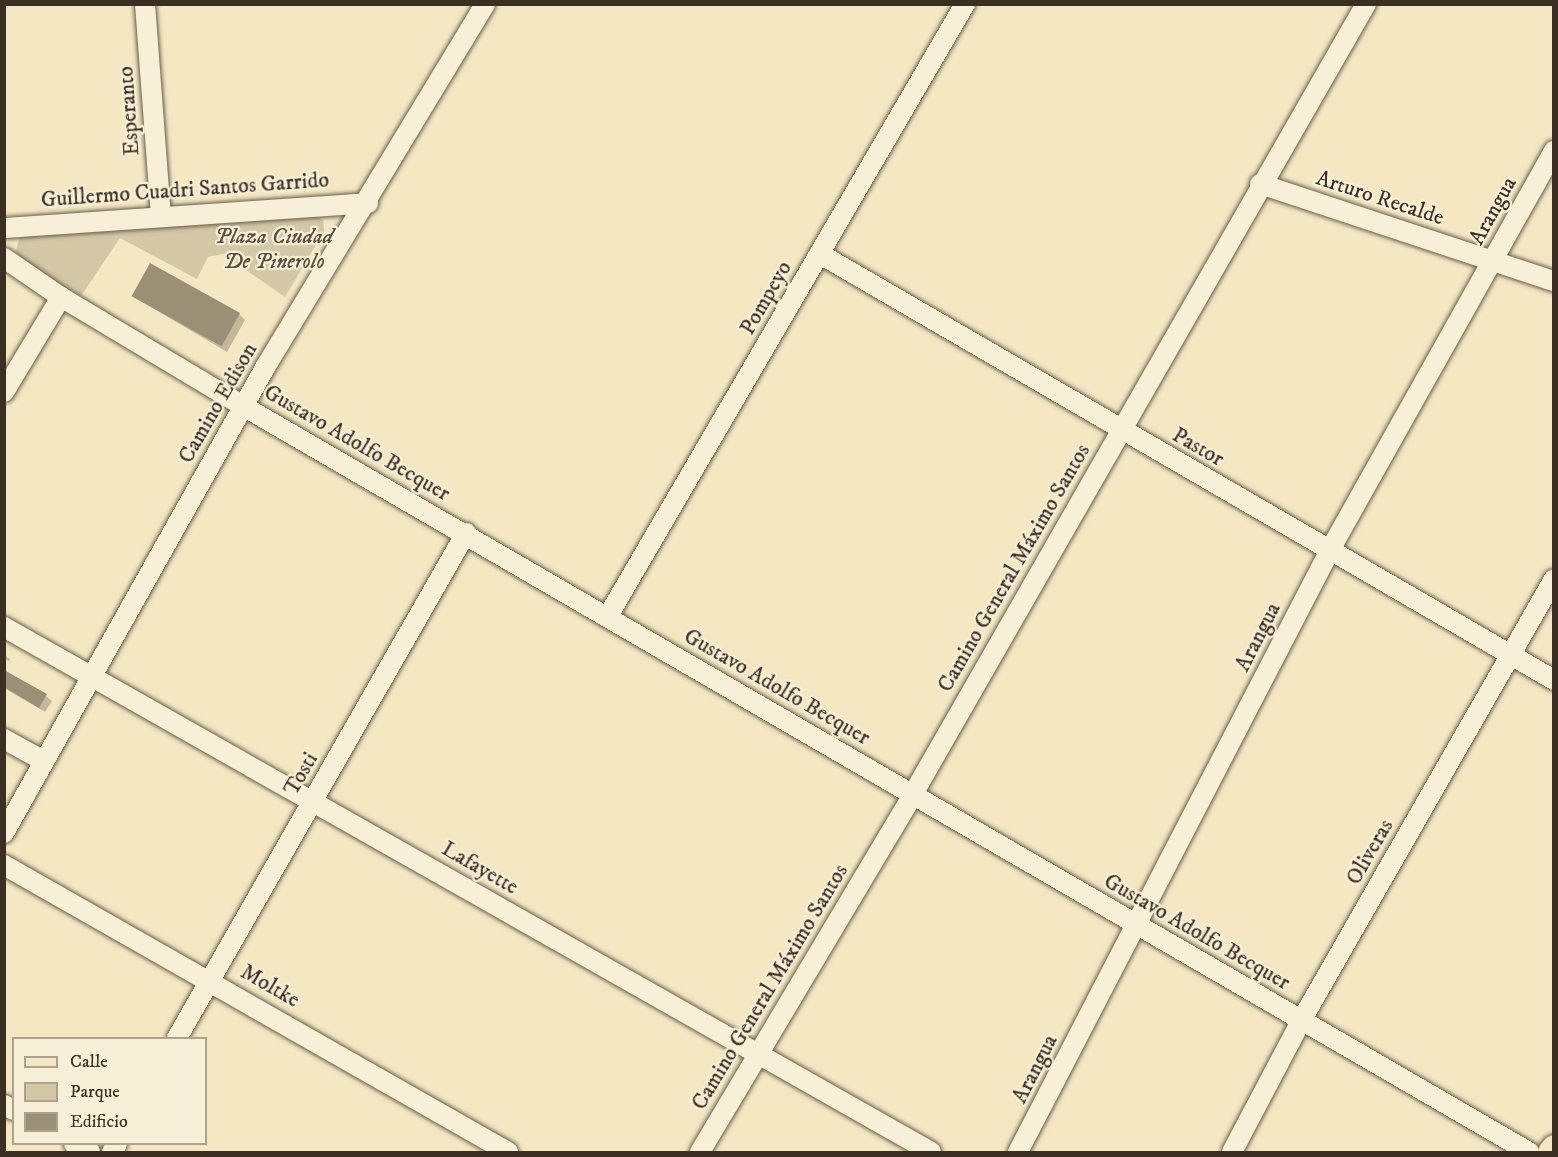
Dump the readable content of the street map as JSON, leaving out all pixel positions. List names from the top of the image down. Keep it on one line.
{"streets":{"street":["Esperanto","Guillermo Cuadri Santos Garrido","Arturo Recalde","Arangua","Pompeyo","Camino Edison","Gustavo Adolfo Becquer","Pastor","Camino General Máximo Santos","Tosti","Oliveras","Lafayette","Moltke"]},"crossings":[["Esperanto","Guillermo Cuadri Santos Garrido"],["Guillermo Cuadri Santos Garrido","Camino Edison"],["Arturo Recalde","Arangua"],["Arturo Recalde","Camino General Máximo Santos"],["Arangua","Gustavo Adolfo Becquer"],["Arangua","Pastor"],["Pompeyo","Gustavo Adolfo Becquer"],["Pompeyo","Pastor"],["Camino Edison","Gustavo Adolfo Becquer"],["Camino Edison","Lafayette"],["Gustavo Adolfo Becquer","Camino General Máximo Santos"],["Gustavo Adolfo Becquer","Tosti"],["Gustavo Adolfo Becquer","Oliveras"],["Pastor","Camino General Máximo Santos"],["Pastor","Oliveras"],["Camino General Máximo Santos","Lafayette"],["Tosti","Lafayette"],["Tosti","Moltke"]],"parks":["Plaza Ciudad De Pinerolo"],"legend":["Calle","Parque","Edificio"]}
